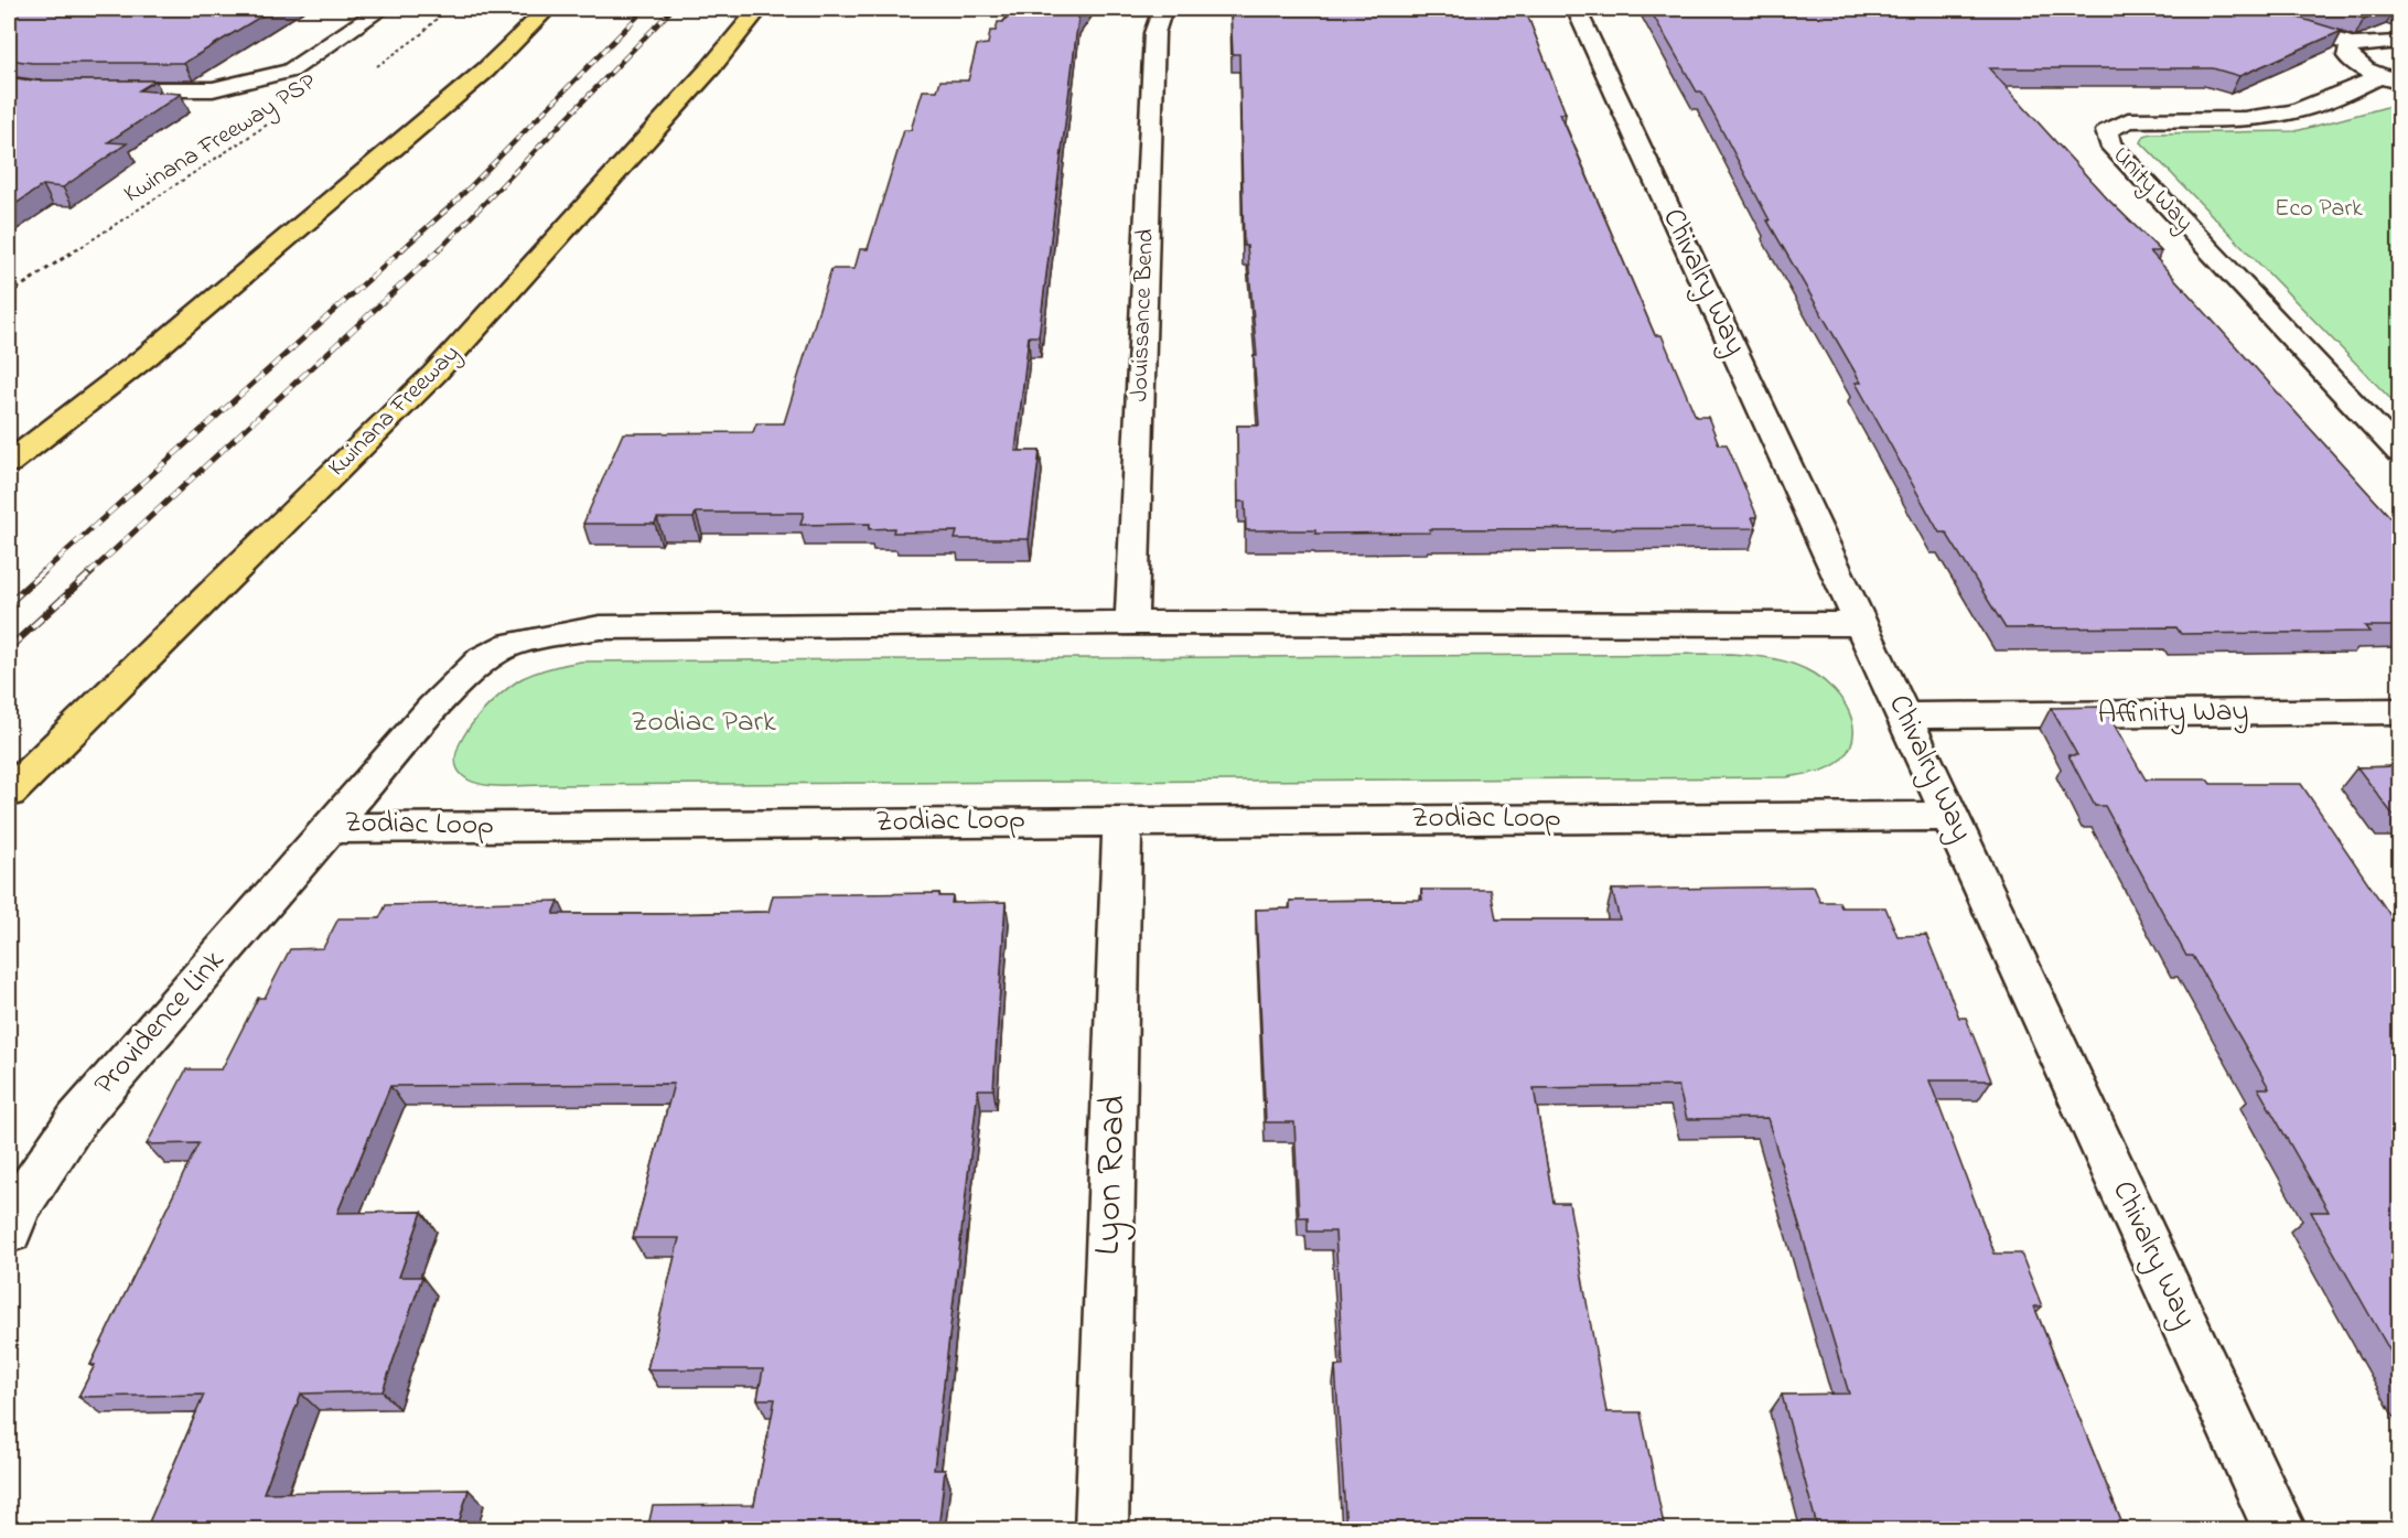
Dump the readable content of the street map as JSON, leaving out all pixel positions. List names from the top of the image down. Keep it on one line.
{"streets":{"highway":["Kwinana Freeway"],"street":["Unity Way","Chivalry Way","Jouissance Bend","Affinity Way","Zodiac Loop","Providence Link","Lyon Road"],"path":["Kwinana Freeway PSP"]},"crossings":[["Chivalry Way","Affinity Way"],["Chivalry Way","Zodiac Loop"],["Jouissance Bend","Zodiac Loop"],["Zodiac Loop","Providence Link"],["Zodiac Loop","Lyon Road"]],"parks":["Eco Park","Zodiac Park"]}
